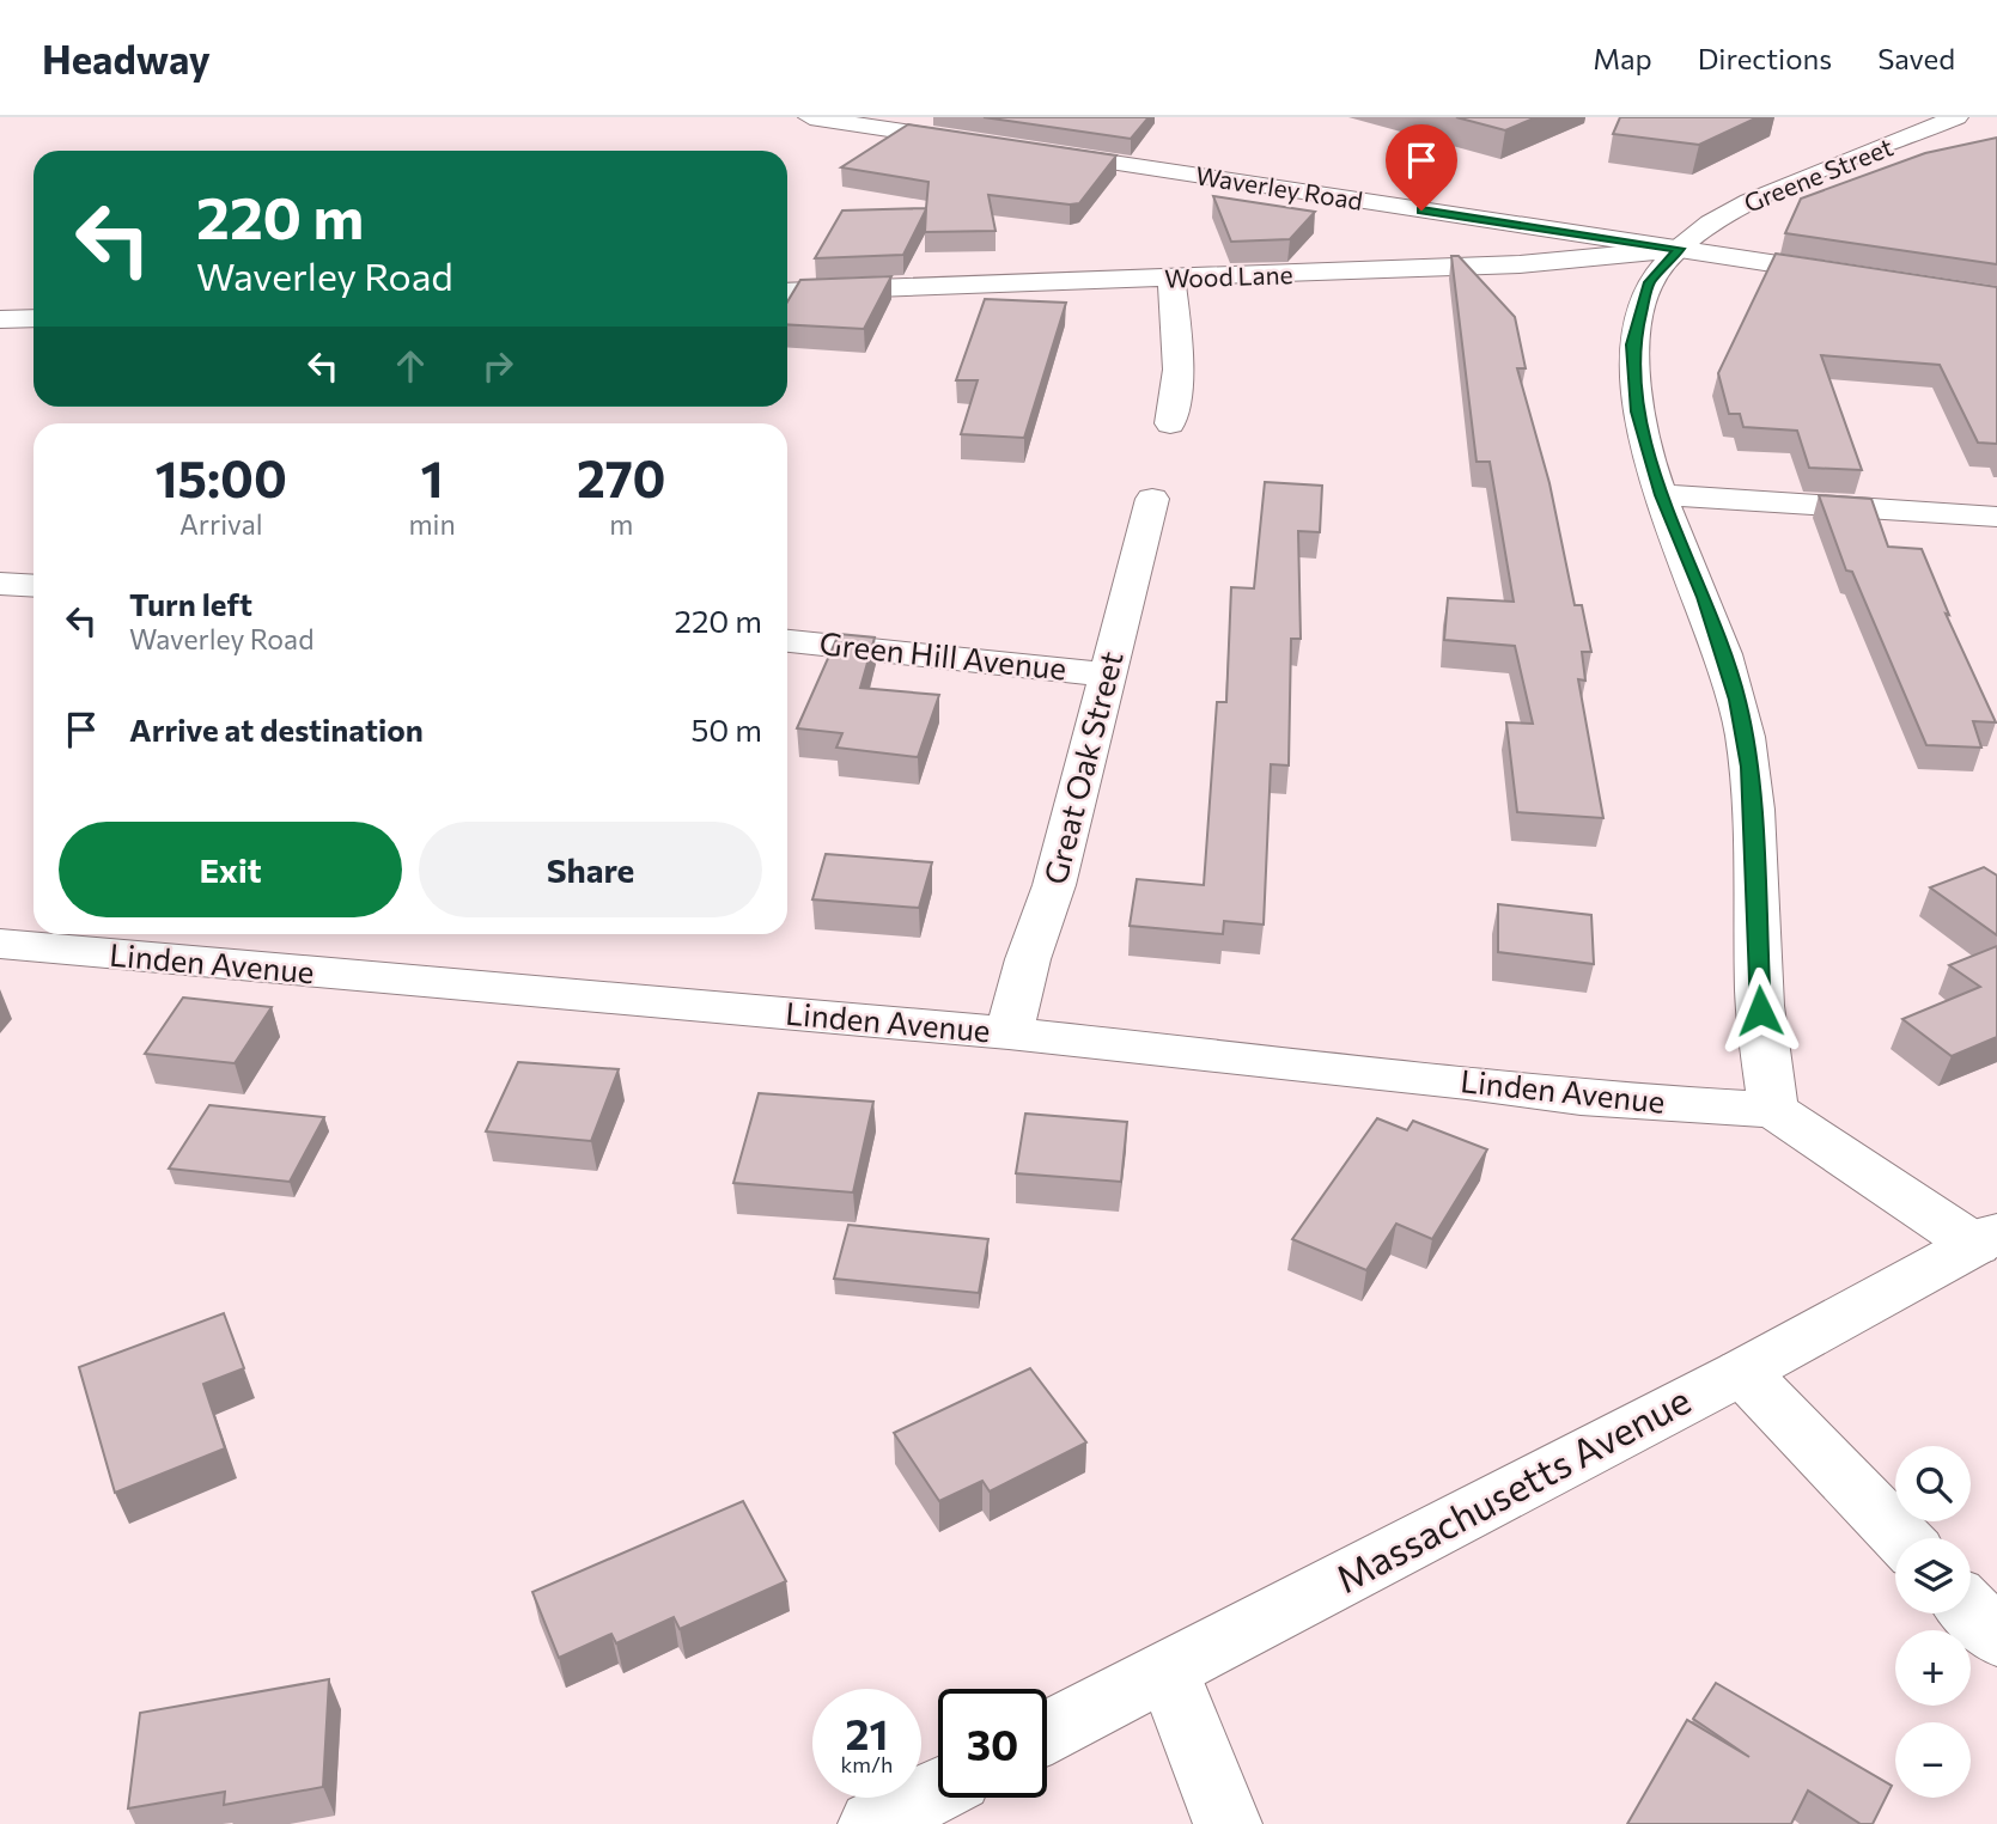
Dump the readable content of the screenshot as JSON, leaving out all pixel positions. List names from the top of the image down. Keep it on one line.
{"streets":{"street":["Greene Street","Waverley Road","Wood Lane","Green Hill Avenue","Great Oak Street","Linden Avenue","Massachusetts Avenue"]},"crossings":[["Greene Street","Waverley Road"],["Greene Street","Wood Lane"],["Greene Street","Linden Avenue"],["Waverley Road","Wood Lane"],["Green Hill Avenue","Great Oak Street"],["Great Oak Street","Linden Avenue"]],"page":{"header":"Headway","nav":["Map","Directions","Saved"],"turn":["220 m","Waverley Road"],"eta":["15:00","Arrival","1","min","270","m"],"list":[{"name":"Turn left","note":"Waverley Road","value":"220 m"},{"name":"Arrive at destination","value":"50 m"}],"buttons":["Exit","Share"],"map_buttons":["+","−"],"speed":"21 km/h","limit":"30"}}
